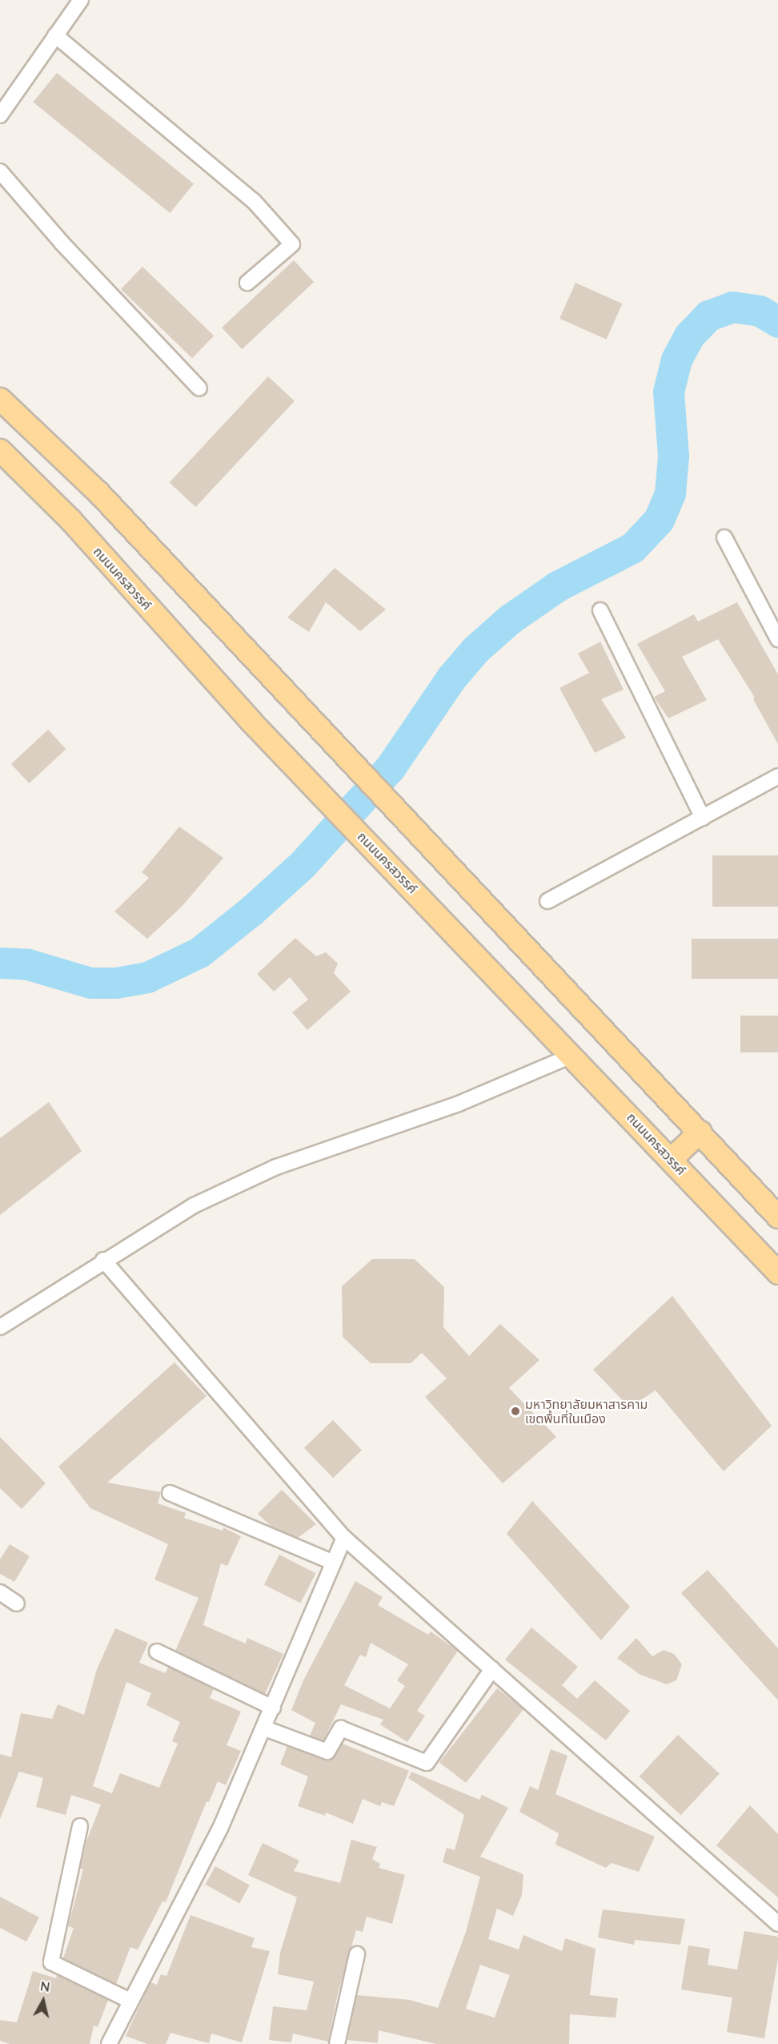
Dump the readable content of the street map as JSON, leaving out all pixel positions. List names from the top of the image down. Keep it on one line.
{"streets":{"main road":["ถนนนครสวรรค์"]},"places":["มหาวิทยาลัยมหาสารคาม เขตพื้นที่ในเมือง"],"north":"top"}
